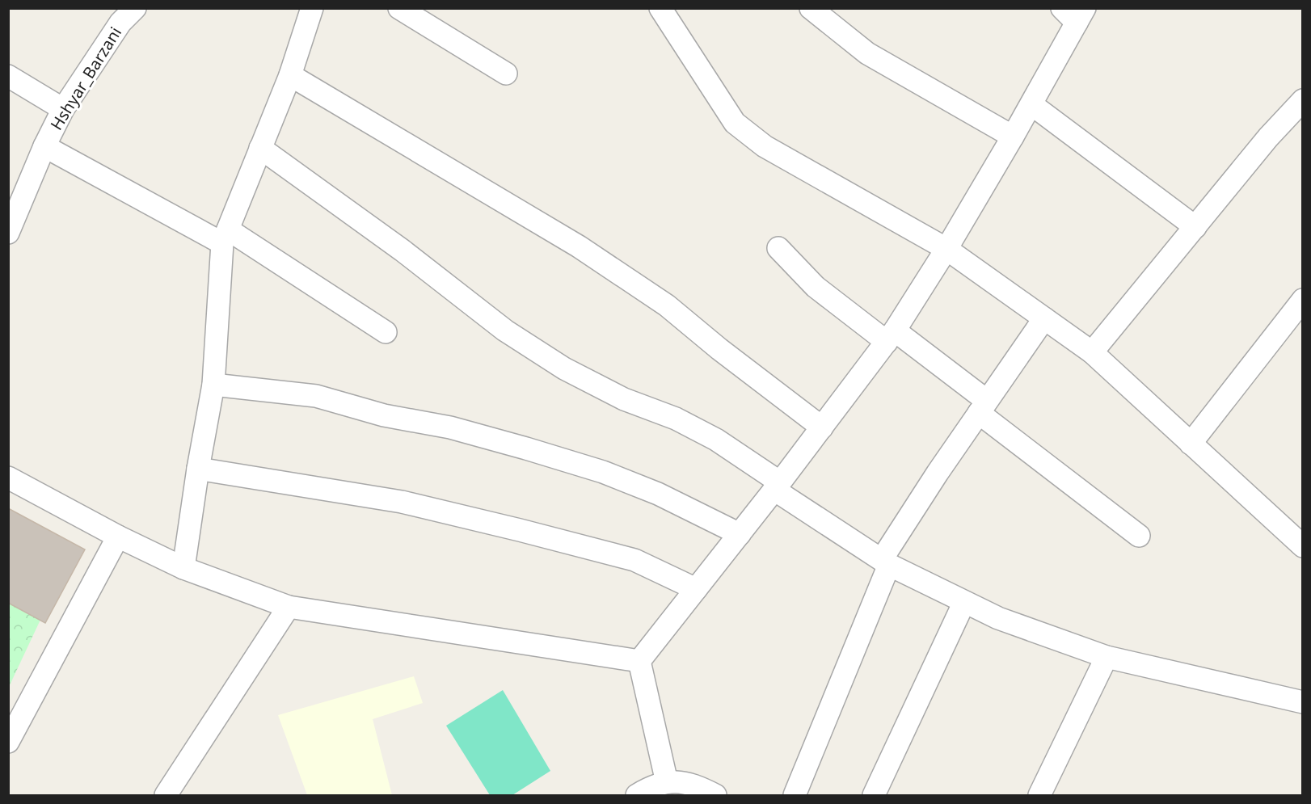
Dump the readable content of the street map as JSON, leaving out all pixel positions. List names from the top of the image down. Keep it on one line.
{"streets":{"street":["Hshyar_Barzani"]}}
